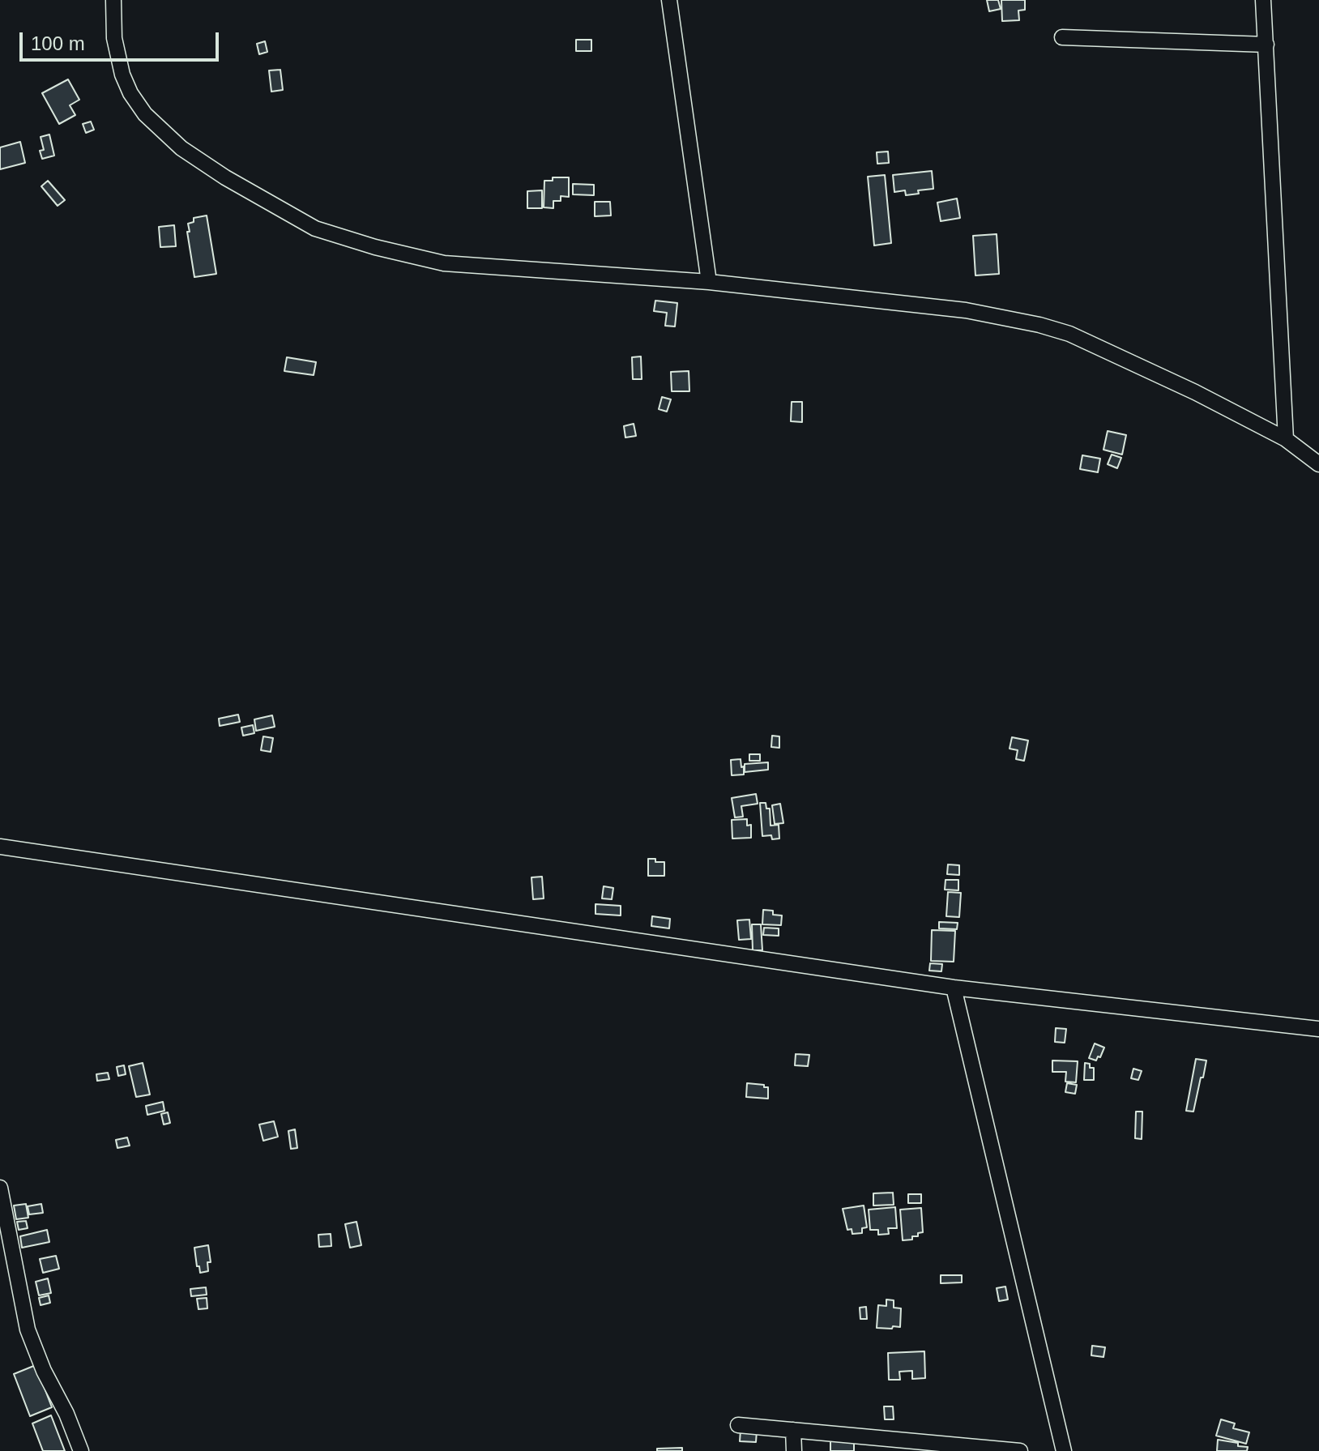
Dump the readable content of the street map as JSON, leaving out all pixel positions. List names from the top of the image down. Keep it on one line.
{"scale_bar":"100 m"}
